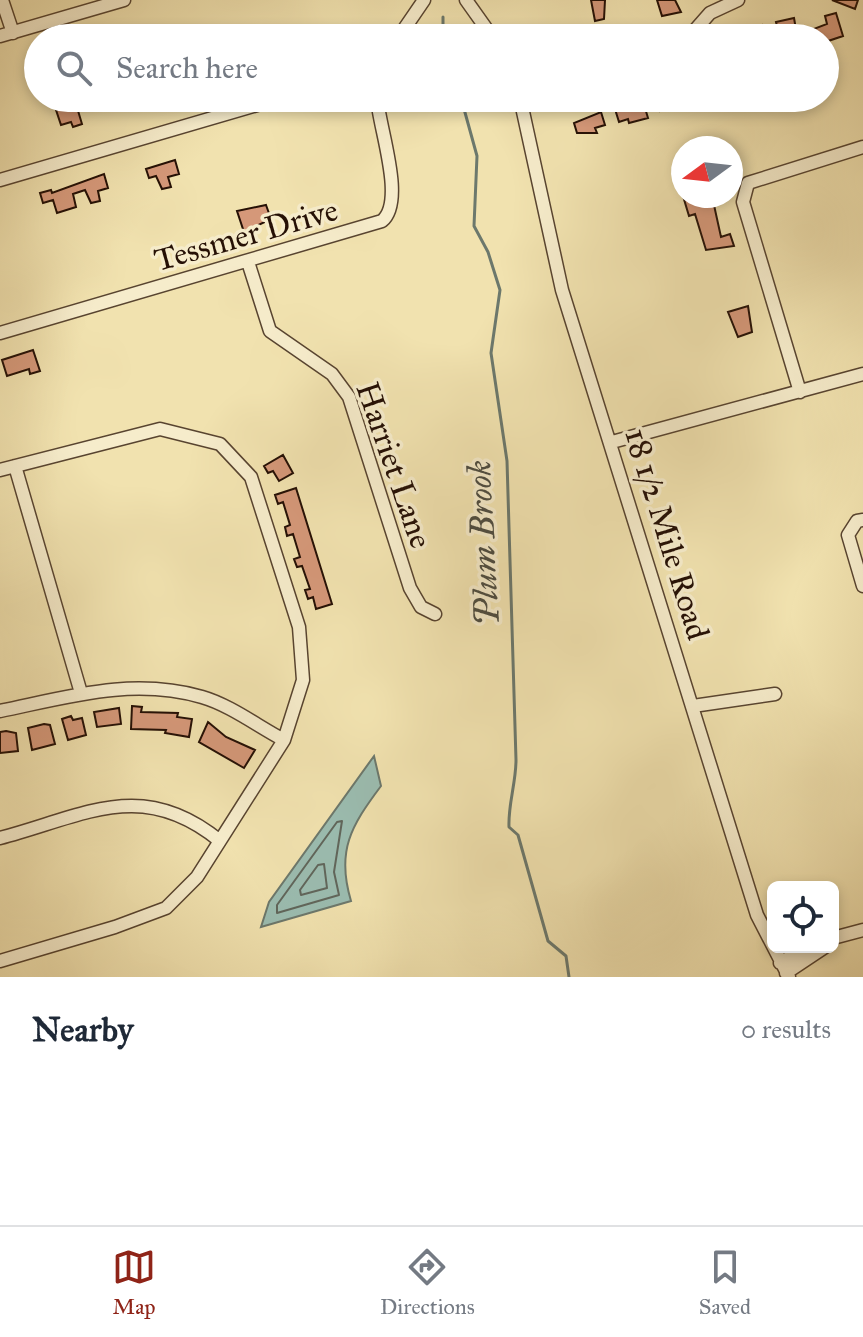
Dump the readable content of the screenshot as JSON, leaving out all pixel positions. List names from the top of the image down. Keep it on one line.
{"streets":{"street":["Tessmer Drive","Harriet Lane","18 1/2 Mile Road"]},"crossings":[["Tessmer Drive","Harriet Lane"]],"water":["Plum Brook"],"north":"left","page":{"search":"Search here","heading":["Nearby","0 results"],"nav":["Map","Directions","Saved"]}}
